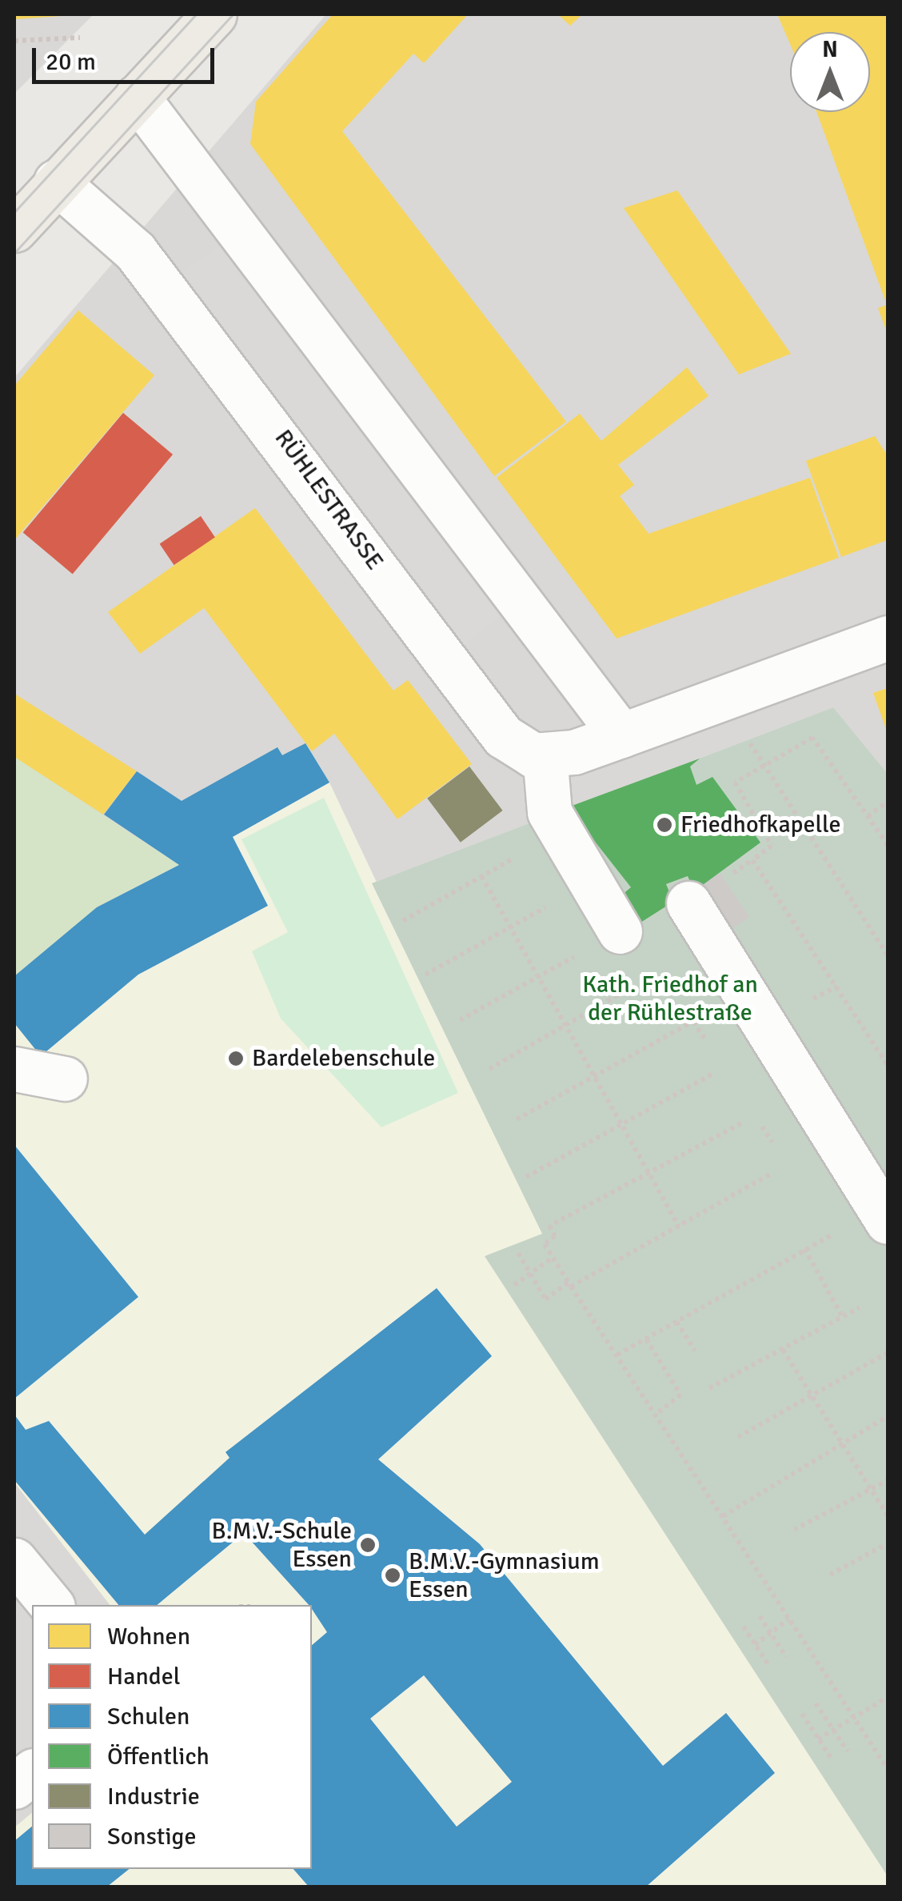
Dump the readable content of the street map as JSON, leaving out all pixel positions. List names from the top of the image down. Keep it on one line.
{"streets":{"street":["RÜHLESTRASSE"]},"parks":["Kath. Friedhof an der Rühlestraße"],"places":["Friedhofkapelle","Bardelebenschule","B.M.V.-Schule Essen","B.M.V.-Gymnasium Essen"],"legend":["Wohnen","Handel","Schulen","Öffentlich","Industrie","Sonstige"],"scale_bar":"20 m","north":"top"}
